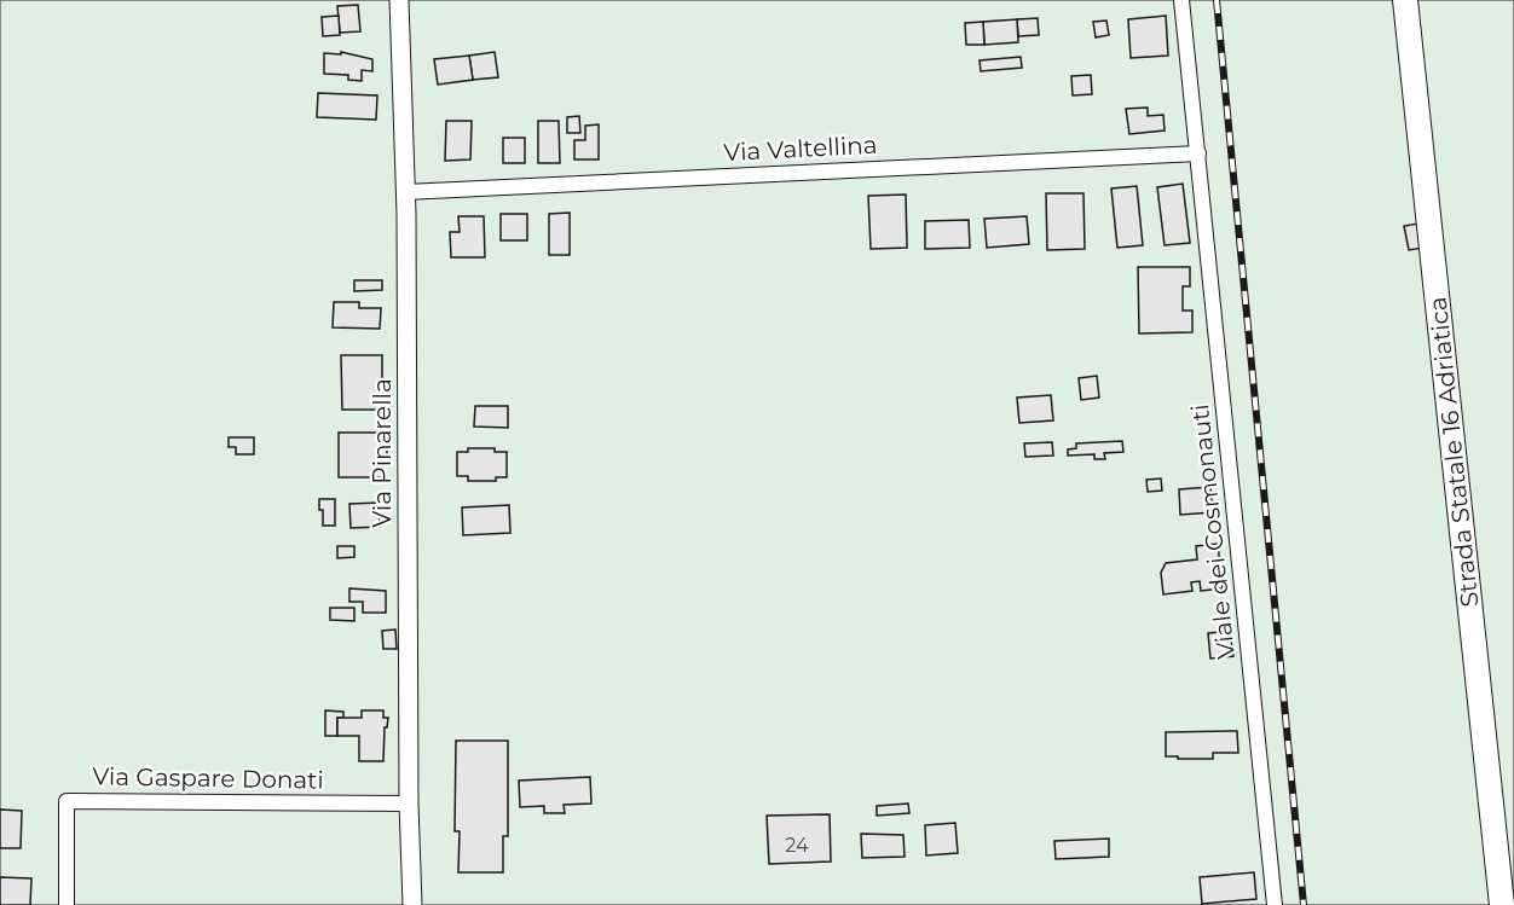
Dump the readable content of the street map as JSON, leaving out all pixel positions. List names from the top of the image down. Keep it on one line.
{"streets":{"main road":["Strada Statale 16 Adriatica"],"street":["Via Valtellina","Via Pinarella","Viale dei Cosmonauti","Via Gaspare Donati"]},"crossings":[["Via Valtellina","Via Pinarella"],["Via Valtellina","Viale dei Cosmonauti"],["Via Pinarella","Via Gaspare Donati"]],"house_numbers":["24"]}
